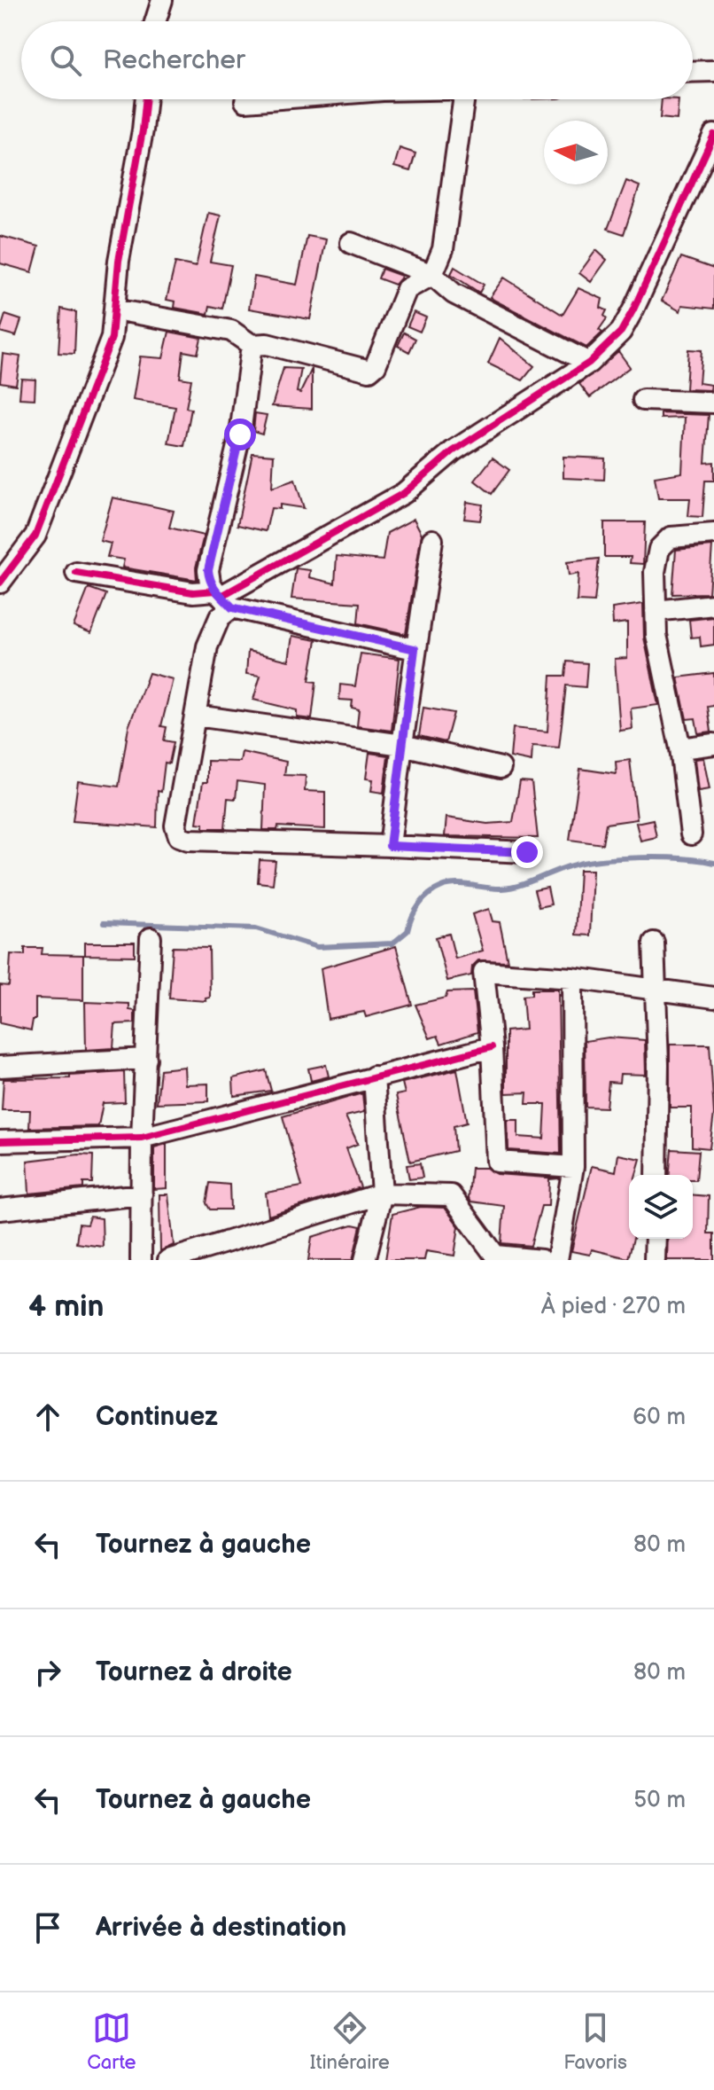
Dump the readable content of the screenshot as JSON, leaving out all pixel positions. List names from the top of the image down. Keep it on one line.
{"north":"left","page":{"search":"Rechercher","heading":["4 min","À pied · 270 m"],"list":[["Continuez","60 m"],["Tournez à gauche","80 m"],["Tournez à droite","80 m"],["Tournez à gauche","50 m"],"Arrivée à destination"],"nav":["Carte","Itinéraire","Favoris"]}}
